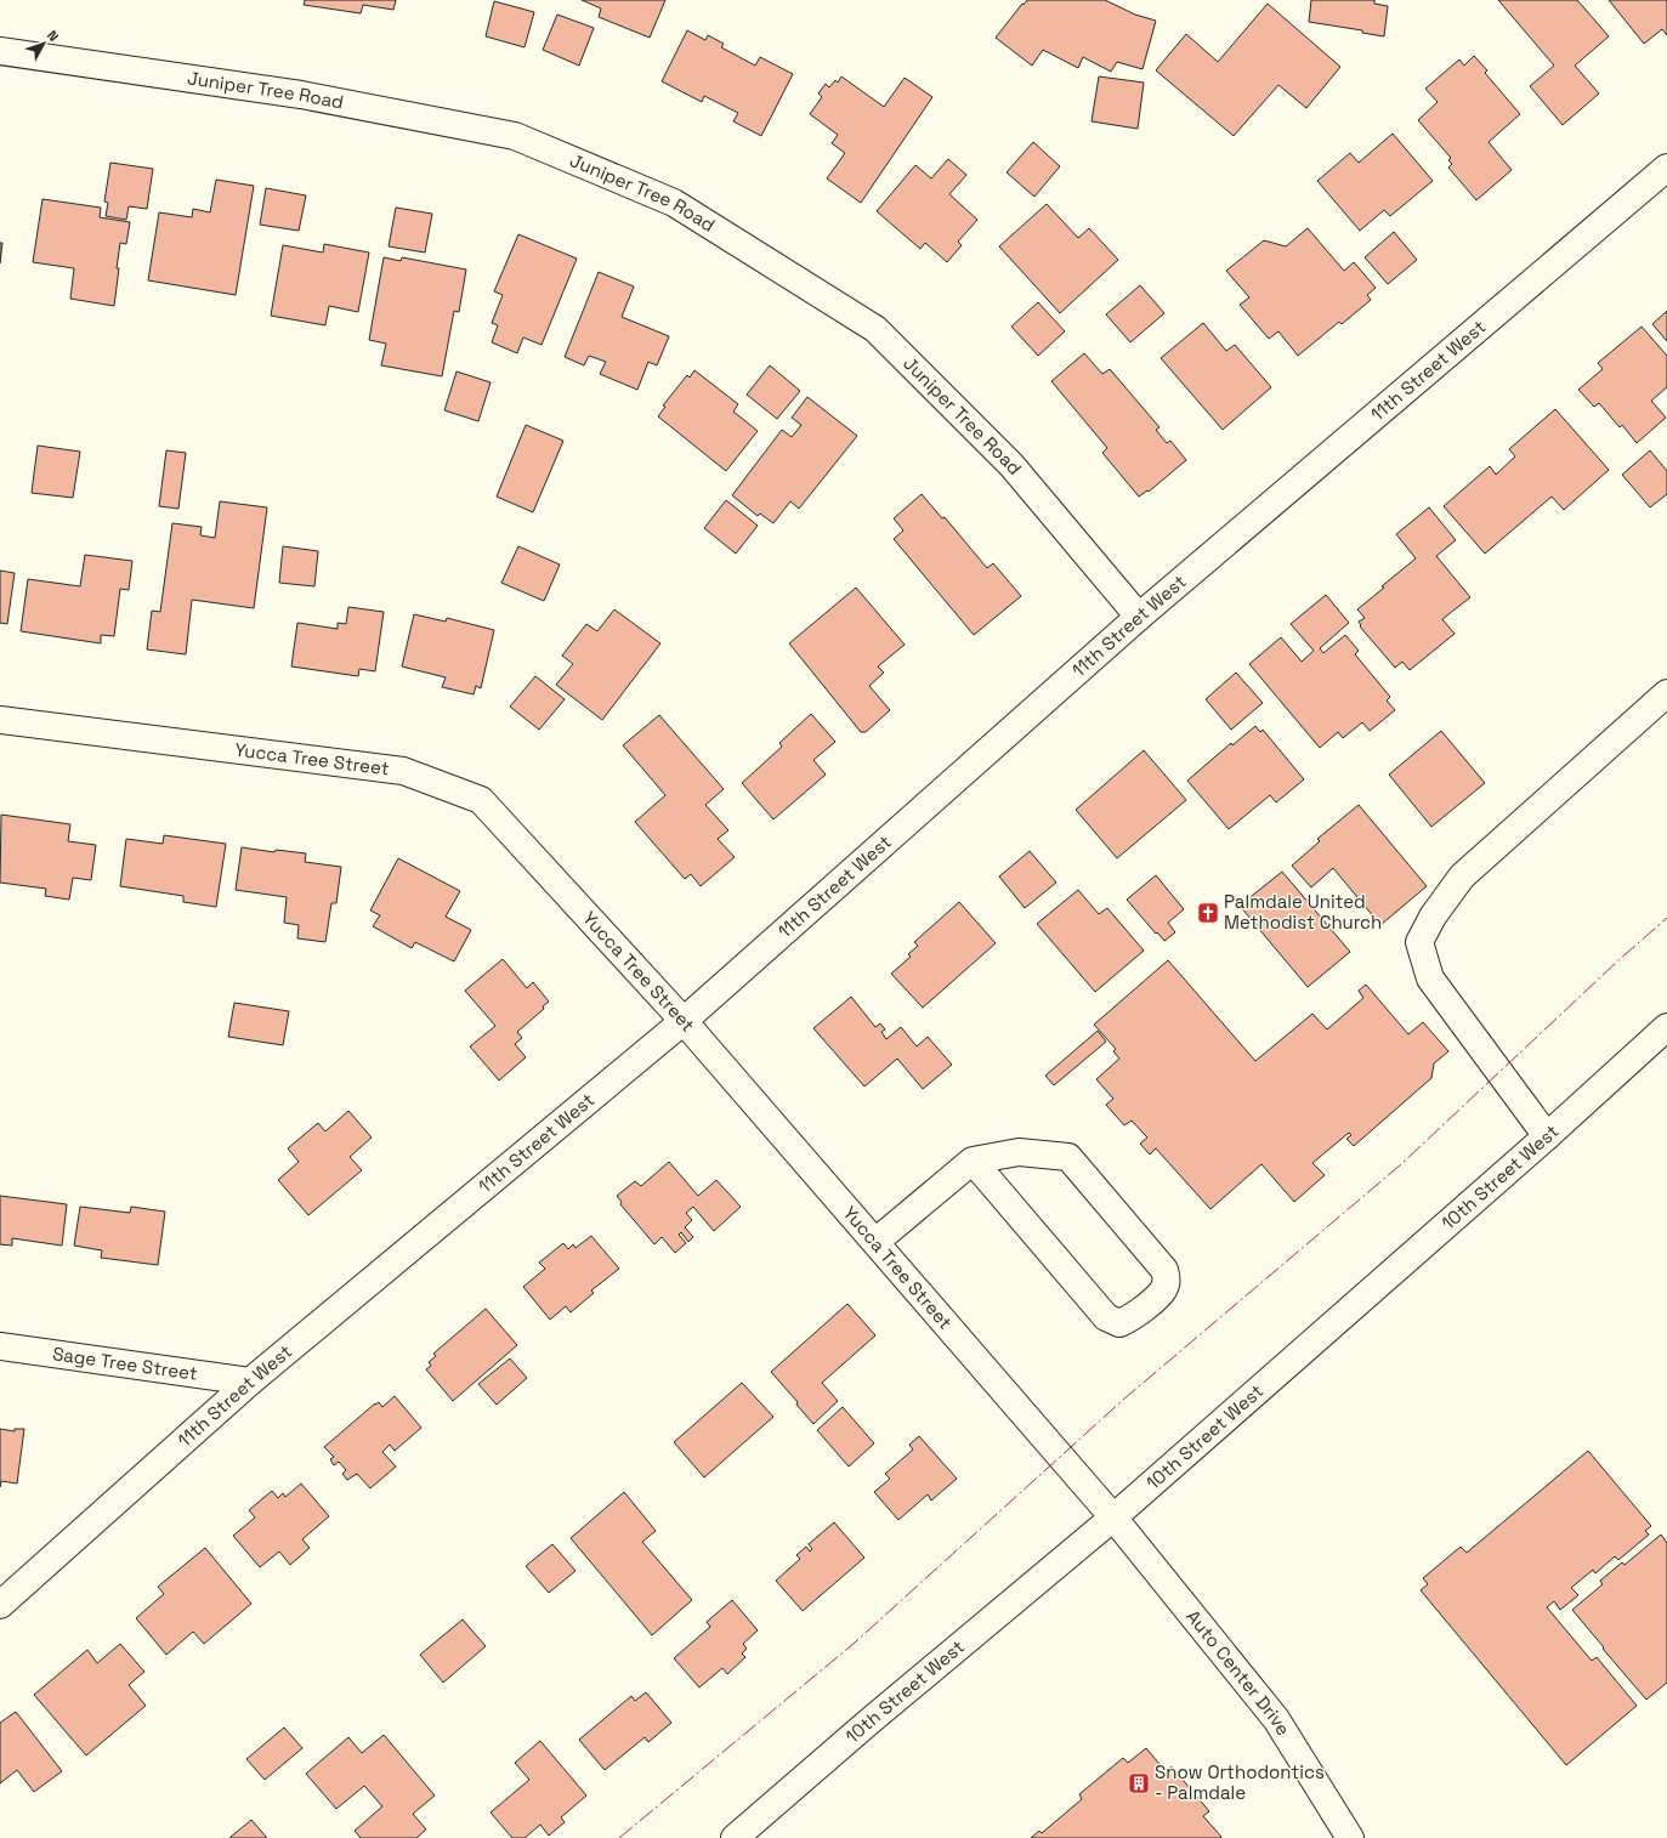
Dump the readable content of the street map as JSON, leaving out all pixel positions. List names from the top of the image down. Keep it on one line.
{"streets":{"street":["Juniper Tree Road","11th Street West","Yucca Tree Street","10th Street West","Sage Tree Street","Auto Center Drive"]},"crossings":[["Juniper Tree Road","11th Street West"],["11th Street West","Yucca Tree Street"],["11th Street West","Sage Tree Street"],["Yucca Tree Street","10th Street West"],["Yucca Tree Street","Auto Center Drive"],["10th Street West","Auto Center Drive"]],"places":{"church":["Palmdale United Methodist Church"],"building":["Snow Orthodontics - Palmdale"]},"north":"top right"}
